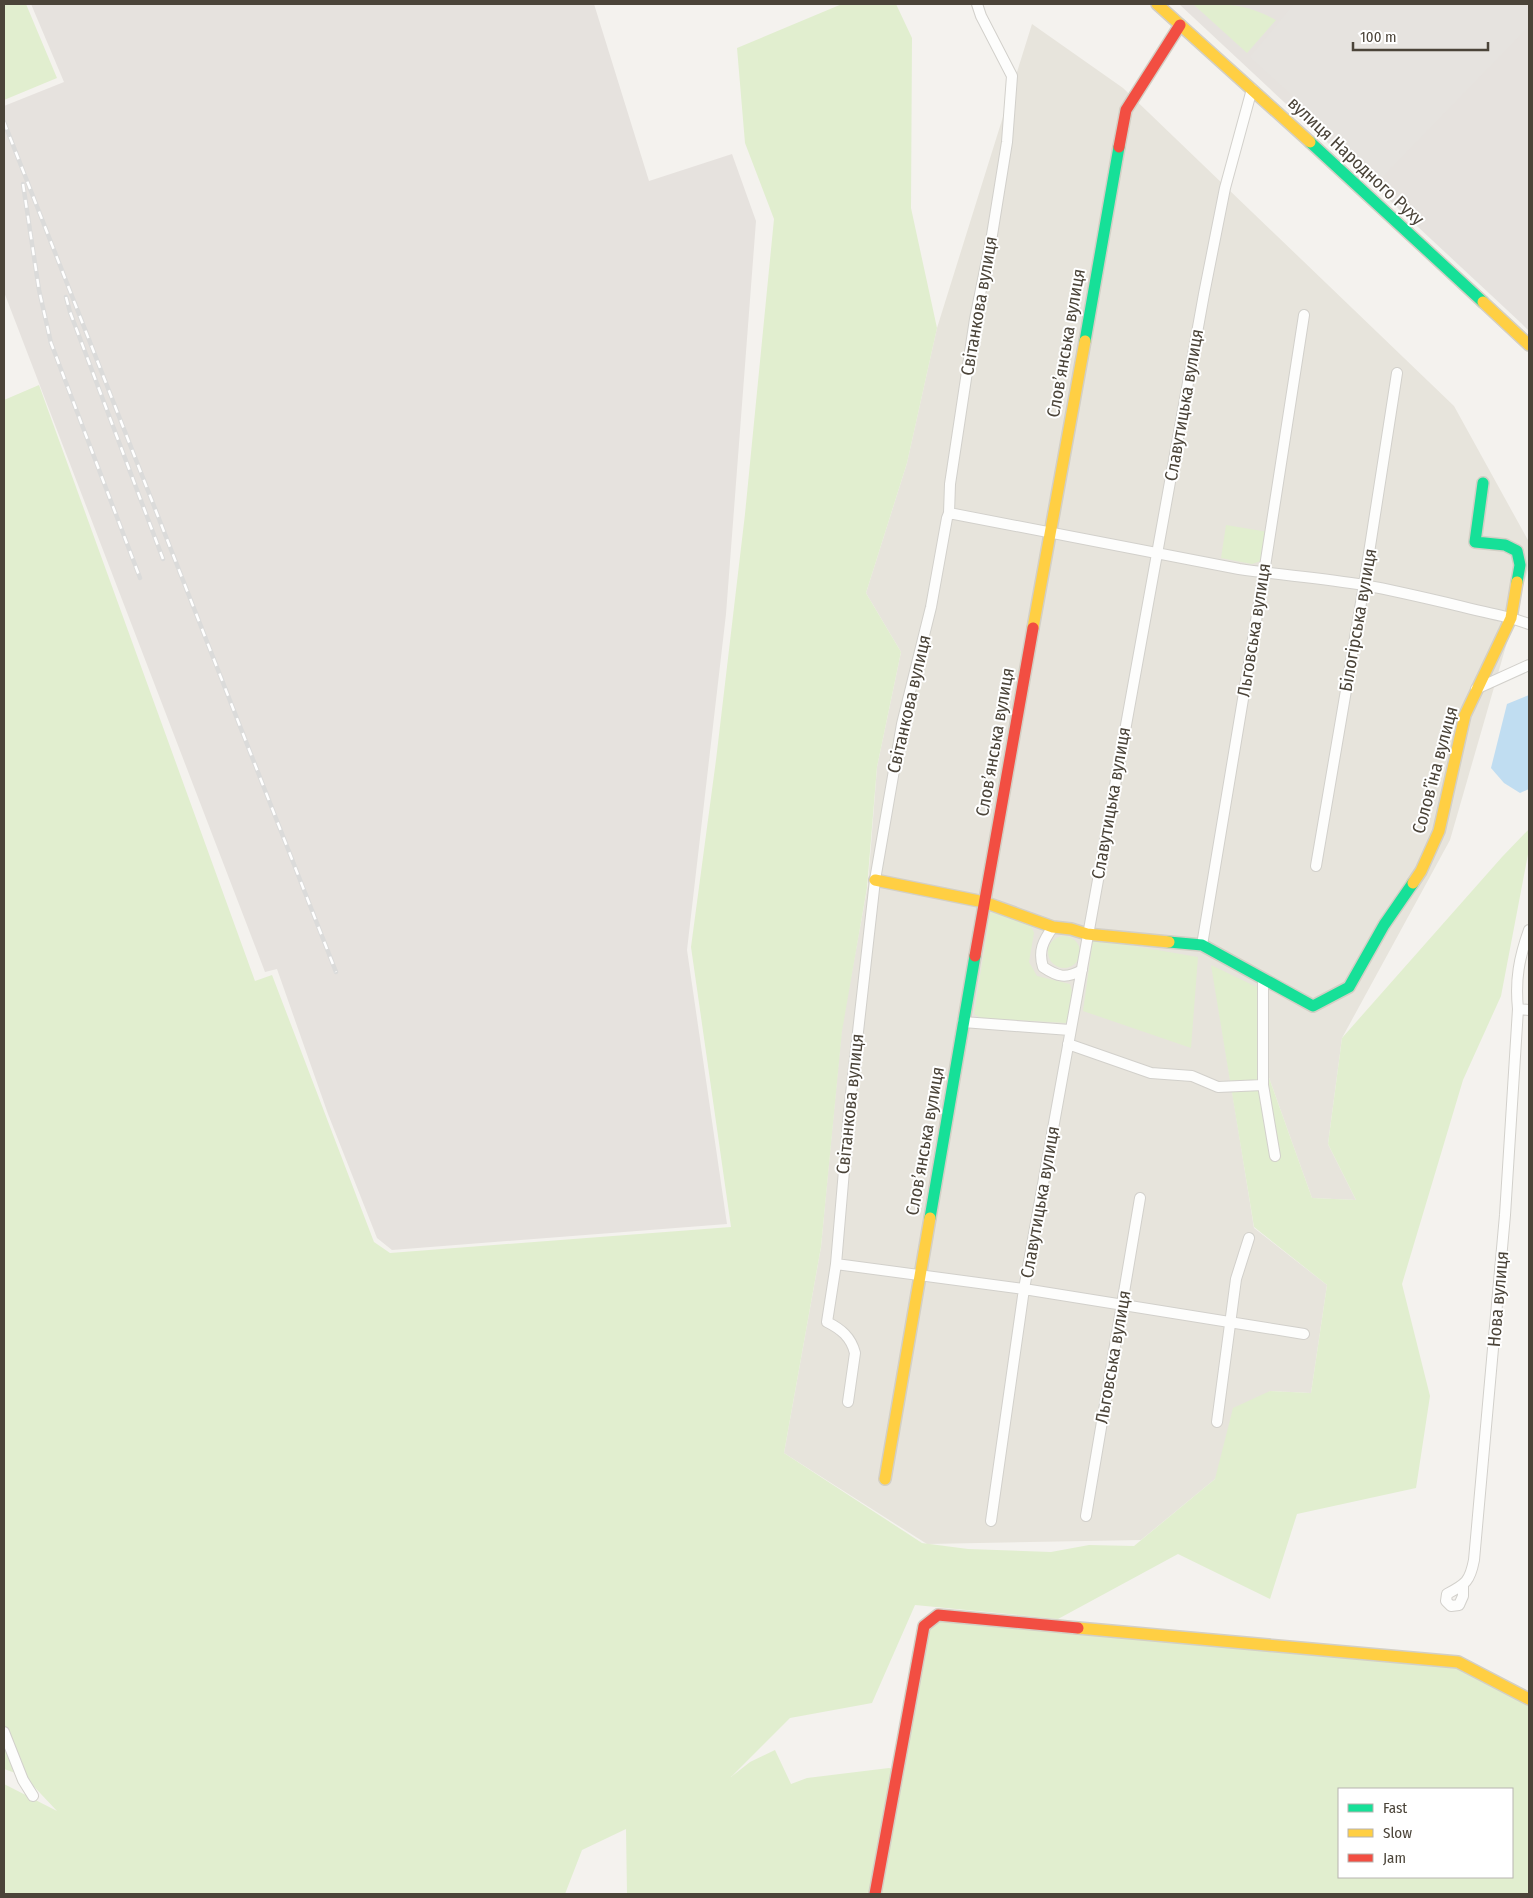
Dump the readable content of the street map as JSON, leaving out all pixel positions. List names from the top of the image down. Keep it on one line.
{"streets":{"street":["вулиця Народного Руху","Світанкова вулиця","Словʼянська вулиця","Славутицька вулиця","Білогірська вулиця","Льговська вулиця","Соловʼїна вулиця","Нова вулиця"]},"crossings":[["вулиця Народного Руху","Словʼянська вулиця"],["вулиця Народного Руху","Славутицька вулиця"]],"legend":["Fast","Slow","Jam"],"scale_bar":"100 m"}
